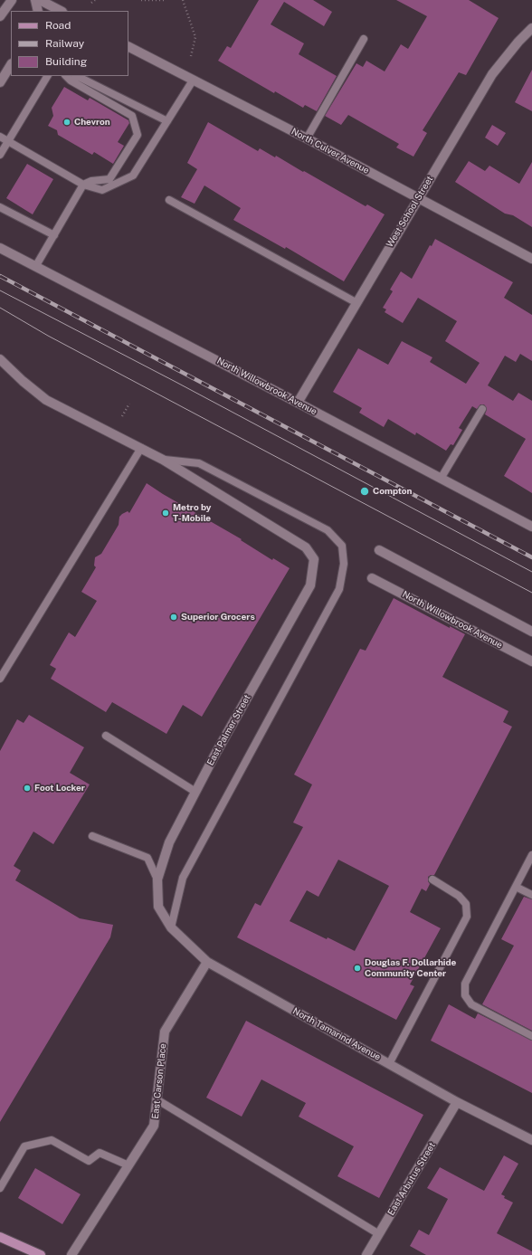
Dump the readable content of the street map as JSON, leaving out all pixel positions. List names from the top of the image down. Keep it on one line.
{"streets":{"street":["North Culver Avenue","West School Street","North Willowbrook Avenue","East Palmer Street","North Tamarind Avenue","East Carson Place","East Arbutus Street"]},"crossings":[["North Culver Avenue","West School Street"],["West School Street","North Willowbrook Avenue"],["East Palmer Street","North Tamarind Avenue"],["North Tamarind Avenue","East Carson Place"],["North Tamarind Avenue","East Arbutus Street"]],"places":["Chevron","Compton","Metro by T-Mobile","Superior Grocers","Foot Locker","Douglas F. Dollarhide Community Center"],"legend":["Road","Railway","Building"]}
